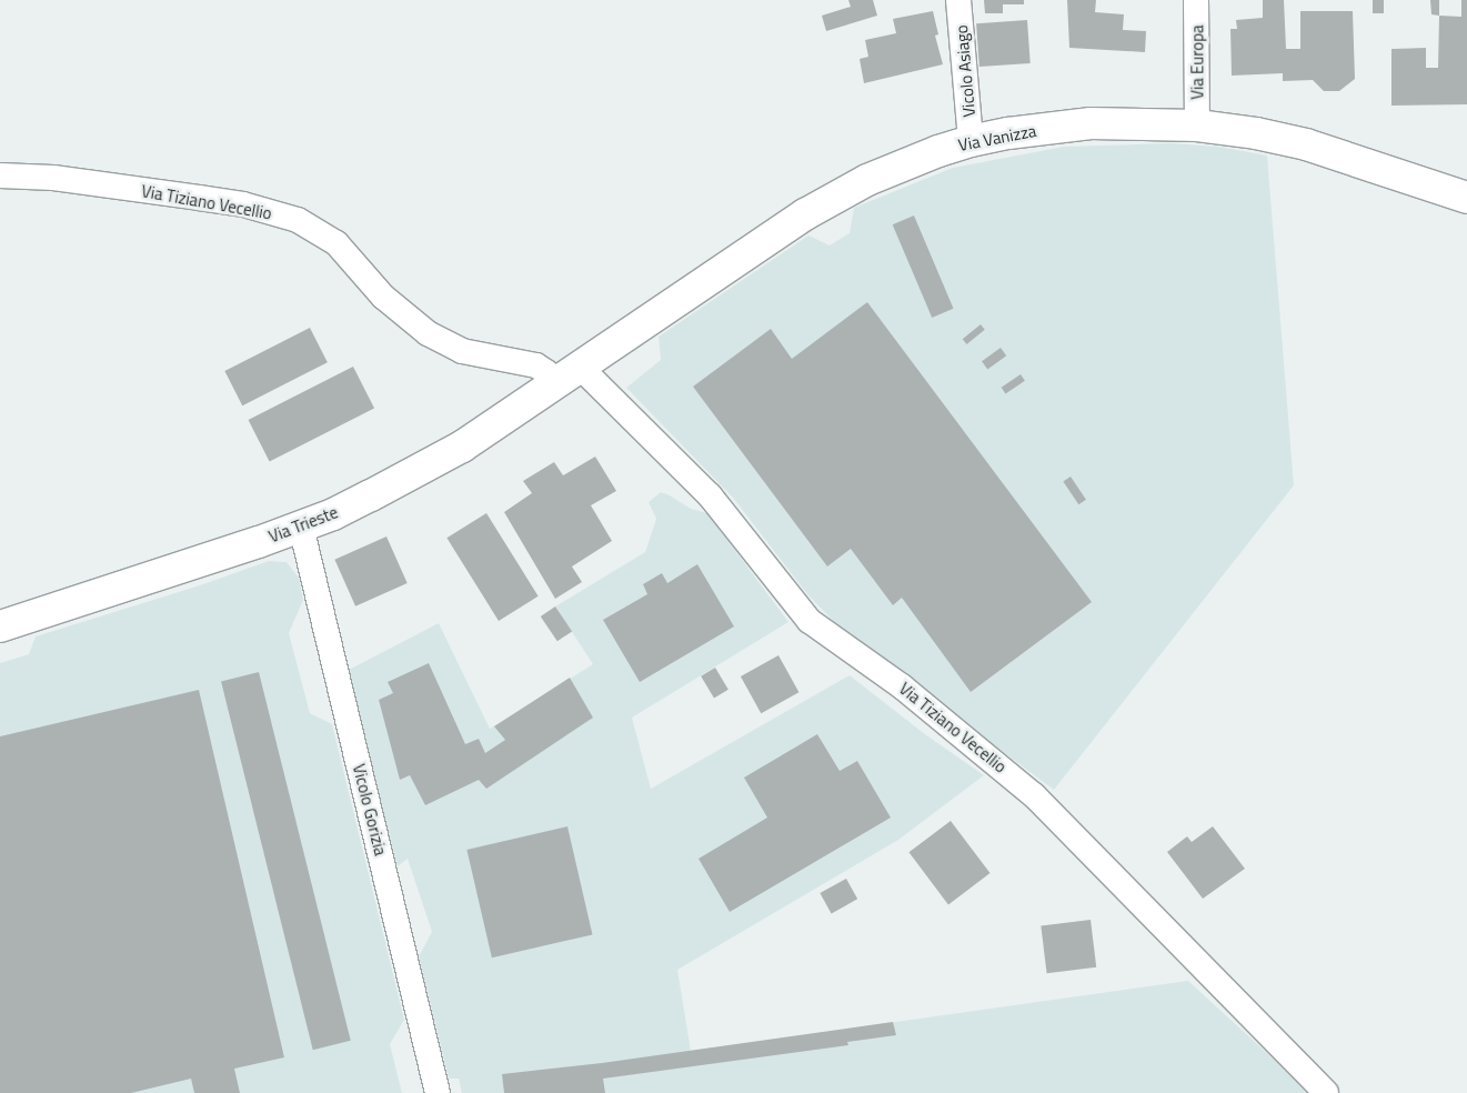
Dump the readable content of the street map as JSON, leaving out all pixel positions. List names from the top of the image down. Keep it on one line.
{"streets":{"street":["Via Europa","Vicolo Asiago","Via Vanizza","Via Tiziano Vecellio","Via Trieste","Vicolo Gorizia"]},"crossings":[["Via Europa","Via Vanizza"],["Vicolo Asiago","Via Vanizza"],["Via Vanizza","Via Tiziano Vecellio"],["Via Vanizza","Via Trieste"],["Via Tiziano Vecellio","Via Trieste"],["Via Trieste","Vicolo Gorizia"]]}
